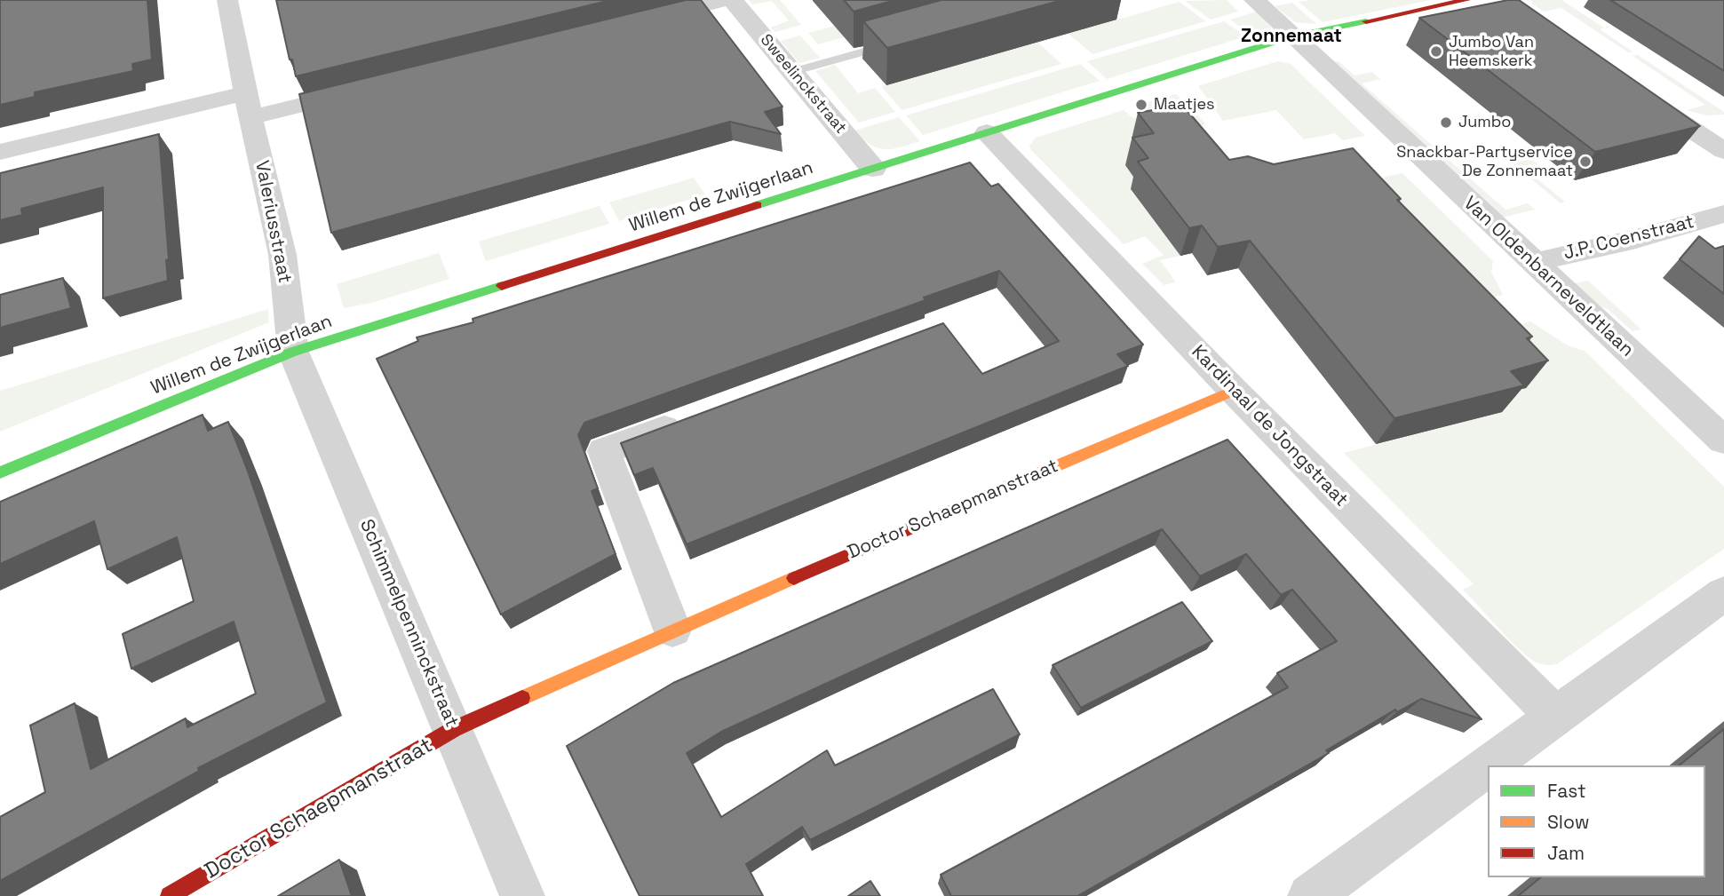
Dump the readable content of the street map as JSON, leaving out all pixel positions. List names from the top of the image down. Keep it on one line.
{"streets":{"street":["Sweelinckstraat","Willem de Zwijgerlaan","Valeriusstraat","J.P. Coenstraat","Van Oldenbarneveldtlaan","Kardinaal de Jongstraat","Doctor Schaepmanstraat","Schimmelpenninckstraat"]},"crossings":[["Sweelinckstraat","Willem de Zwijgerlaan"],["Willem de Zwijgerlaan","Valeriusstraat"],["Willem de Zwijgerlaan","Van Oldenbarneveldtlaan"],["Willem de Zwijgerlaan","Kardinaal de Jongstraat"],["Willem de Zwijgerlaan","Schimmelpenninckstraat"],["Valeriusstraat","Schimmelpenninckstraat"],["J.P. Coenstraat","Van Oldenbarneveldtlaan"],["Kardinaal de Jongstraat","Doctor Schaepmanstraat"],["Doctor Schaepmanstraat","Schimmelpenninckstraat"]],"districts":["Zonnemaat"],"places":["Jumbo Van Heemskerk","Maatjes","Jumbo","Snackbar-Partyservice De Zonnemaat"],"legend":["Fast","Slow","Jam"]}
